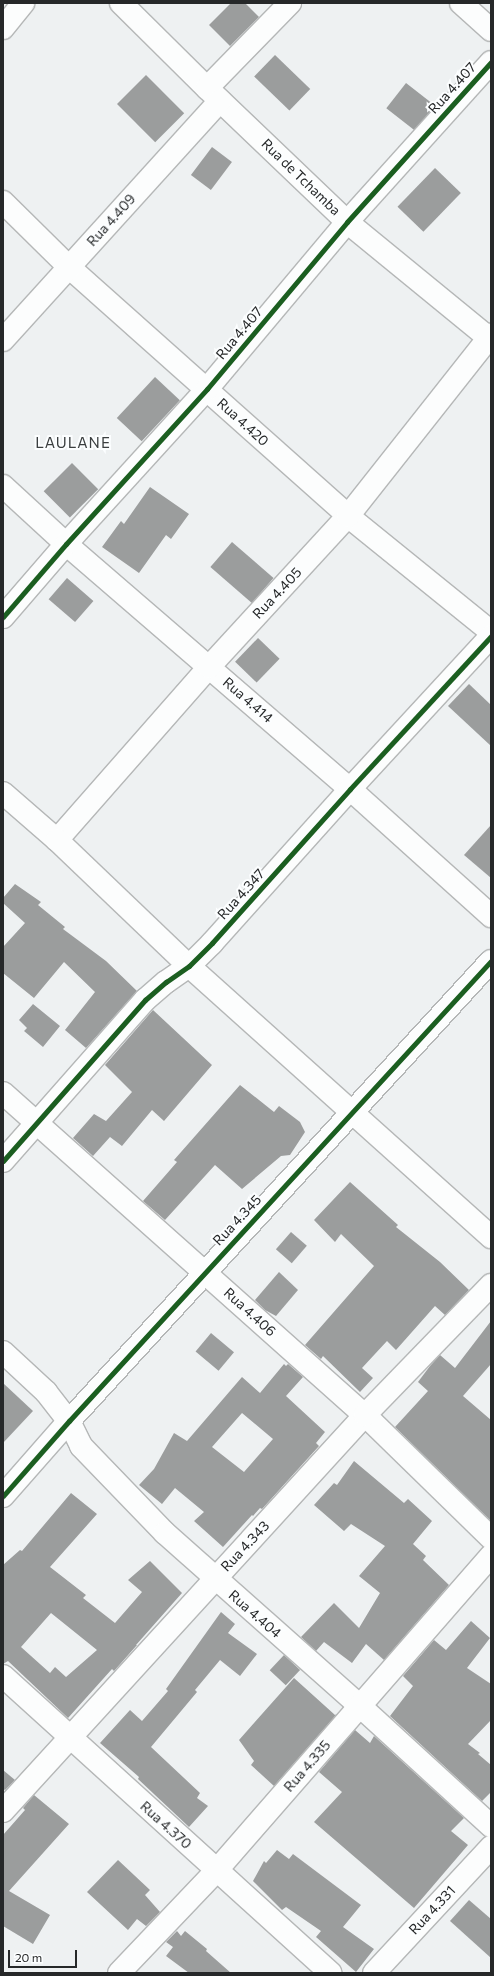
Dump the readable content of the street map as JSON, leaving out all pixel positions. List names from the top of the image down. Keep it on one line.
{"streets":{"street":["Rua 4.407","Rua de Tchamba","Rua 4.409","Rua 4.420","Rua 4.405","Rua 4.414","Rua 4.347","Rua 4.345","Rua 4.406","Rua 4.343","Rua 4.404","Rua 4.335","Rua 4.370","Rua 4.331"]},"crossings":[["Rua 4.407","Rua de Tchamba"],["Rua 4.407","Rua 4.420"],["Rua 4.407","Rua 4.414"],["Rua de Tchamba","Rua 4.409"],["Rua de Tchamba","Rua 4.405"],["Rua 4.409","Rua 4.420"],["Rua 4.420","Rua 4.405"],["Rua 4.405","Rua 4.414"],["Rua 4.414","Rua 4.347"],["Rua 4.347","Rua 4.406"],["Rua 4.345","Rua 4.406"],["Rua 4.345","Rua 4.404"],["Rua 4.406","Rua 4.343"],["Rua 4.343","Rua 4.404"],["Rua 4.343","Rua 4.370"],["Rua 4.404","Rua 4.335"],["Rua 4.335","Rua 4.370"]],"districts":["LAULANE"],"scale_bar":"20 m"}
